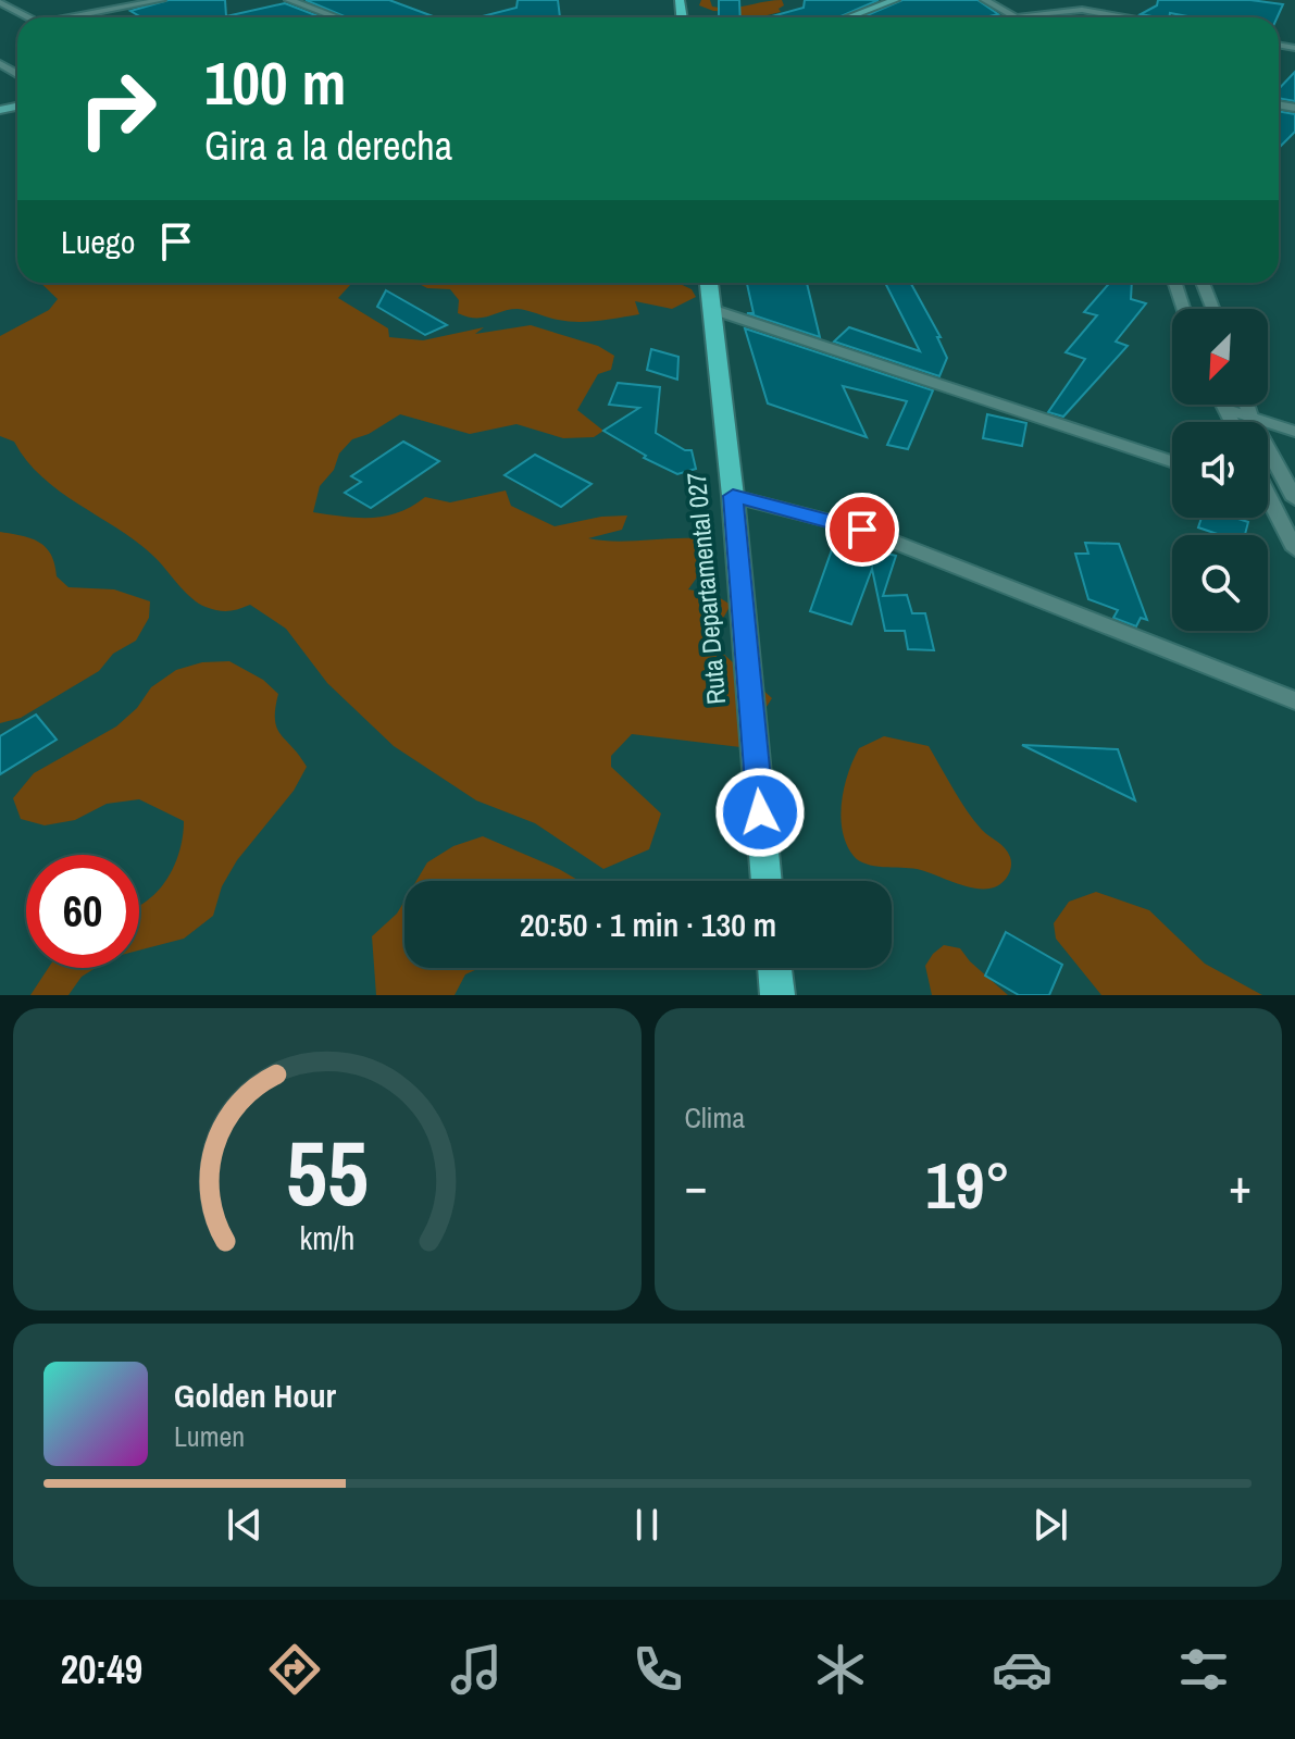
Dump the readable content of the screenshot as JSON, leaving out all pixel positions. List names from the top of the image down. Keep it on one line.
{"streets":{"main road":["Ruta Departamental 027"]},"north":"bottom left","page":{"turn":["100 m","Gira a la derecha"],"then":"Luego","limit":"60","trip":"20:50 · 1 min · 130 m","tile":"Clima","heat":["−","19°","+"],"song":["Golden Hour","Lumen"],"tabs":"20:49","gauge":["55","km/h"]}}
